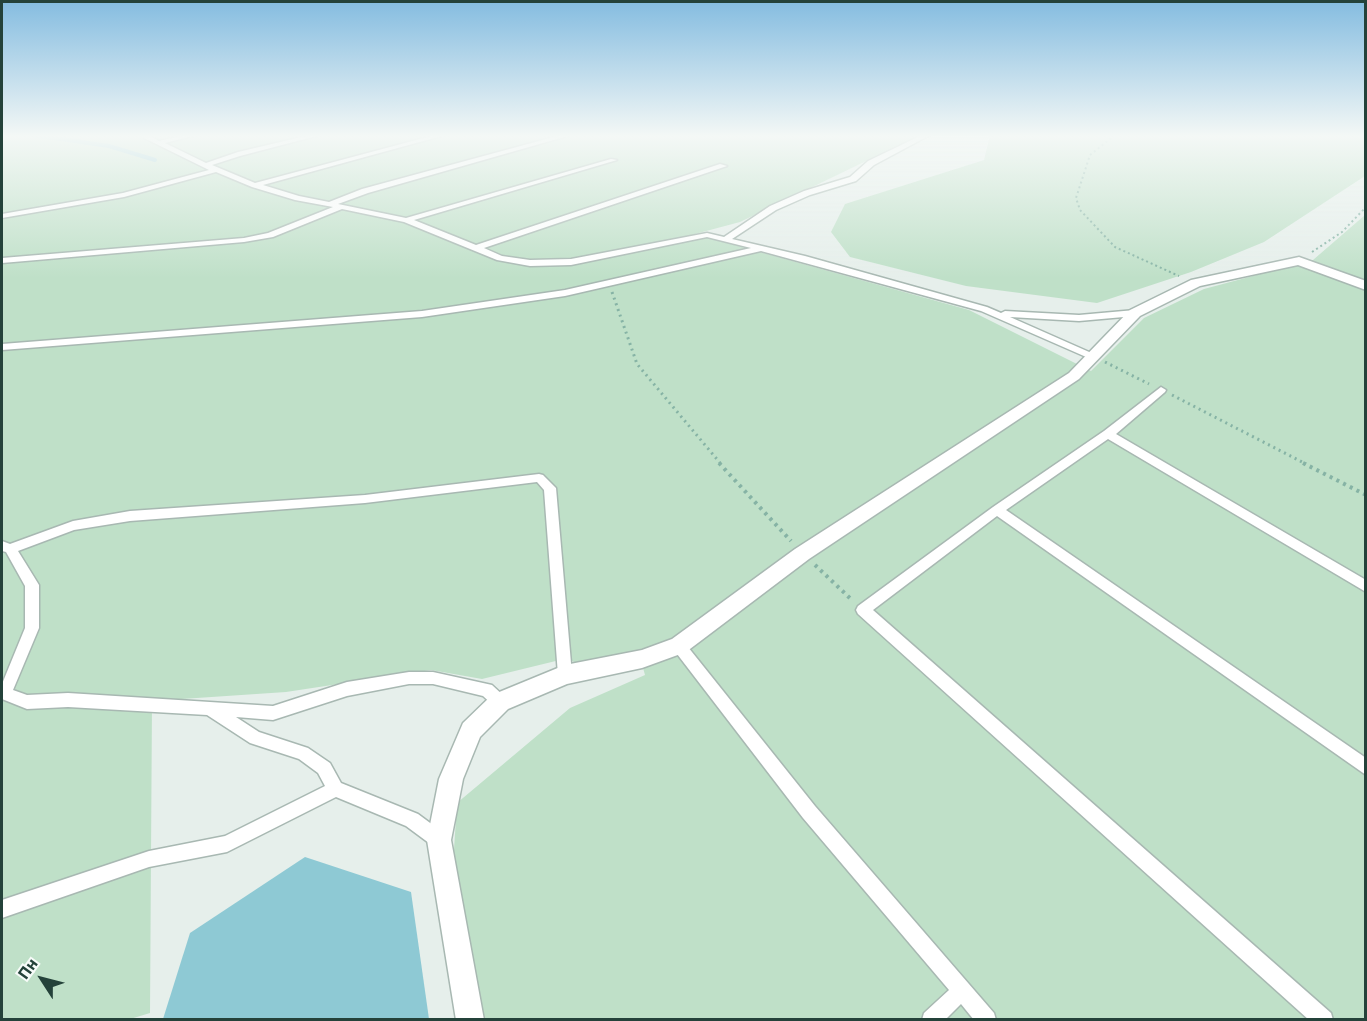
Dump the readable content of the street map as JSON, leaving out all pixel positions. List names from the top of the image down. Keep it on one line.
{"north":"top left"}
